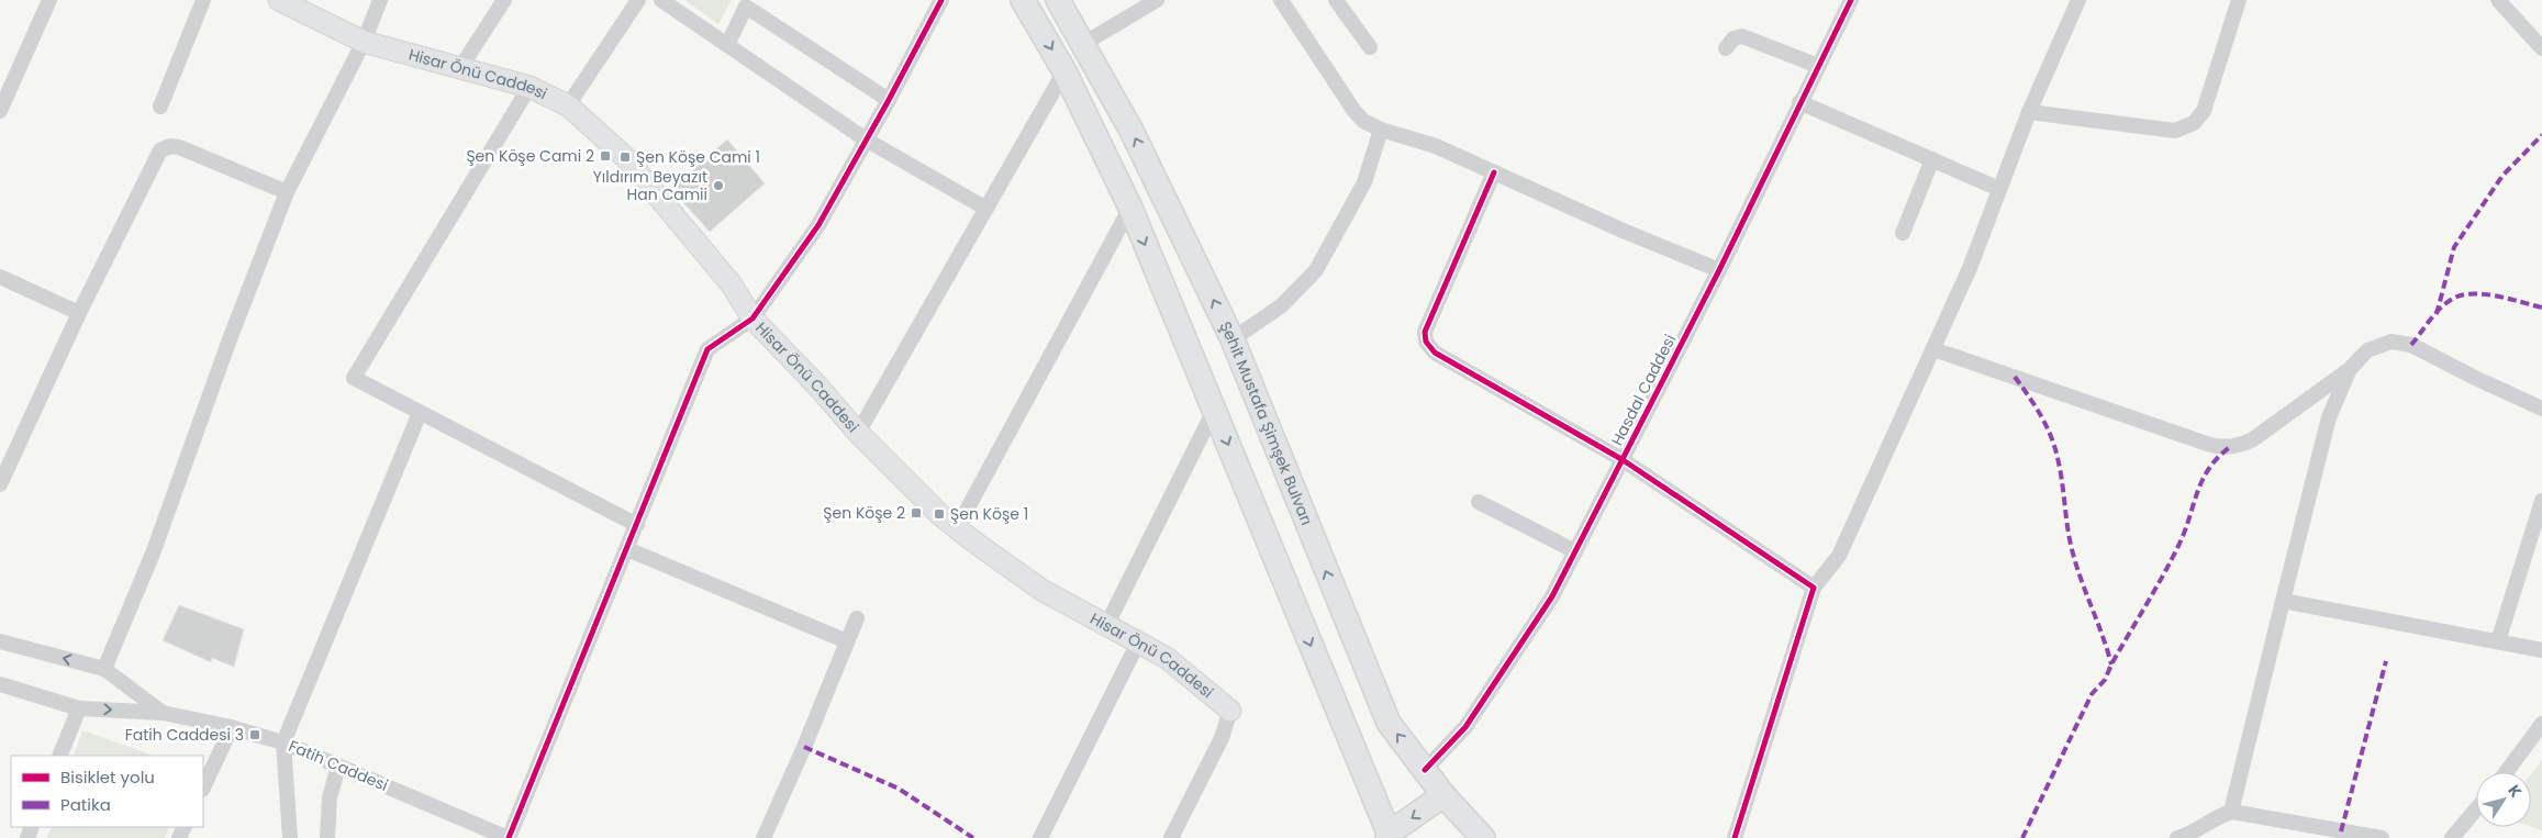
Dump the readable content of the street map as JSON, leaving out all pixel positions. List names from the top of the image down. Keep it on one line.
{"streets":{"main road":["Hisar Önü Caddesi","Şehit Mustafa Şimşek Bulvarı"],"street":["Hasdal Caddesi","Fatih Caddesi"]},"crossings":[["Hasdal Caddesi","Şehit Mustafa Şimşek Bulvarı"]],"places":{"transit":["Şen Köşe Cami 2","Şen Köşe Cami 1","Şen Köşe 2","Şen Köşe 1","Fatih Caddesi 3"],"other":["Yıldırım Beyazıt Han Camii"]},"legend":["Bisiklet yolu","Patika"],"north":"top right"}
